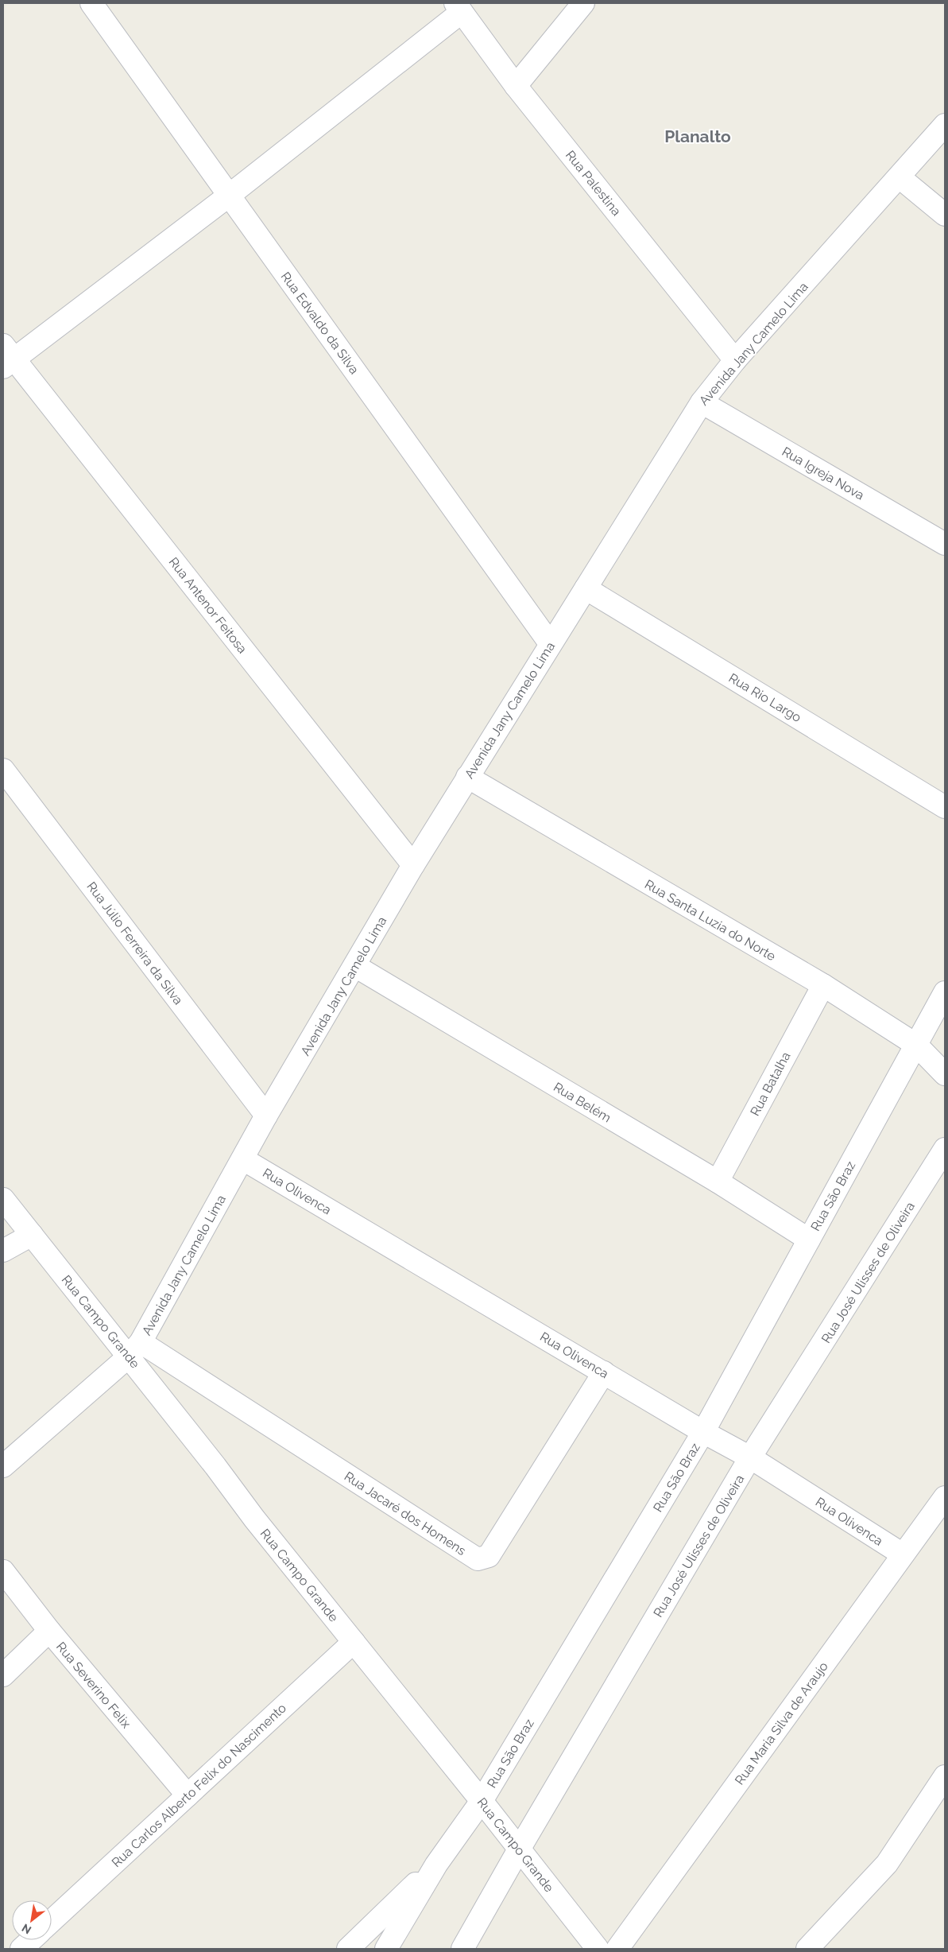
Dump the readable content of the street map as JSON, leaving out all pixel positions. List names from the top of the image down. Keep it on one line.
{"streets":{"street":["Rua Palestina","Rua Edvaldo da Silva","Avenida Jany Camelo Lima","Rua Igreja Nova","Rua Antenor Feitosa","Rua Rio Largo","Rua Santa Luzia do Norte","Rua Júlio Ferreira da Silva","Rua Batalha","Rua Belém","Rua Olivenca","Rua São Braz","Rua José Ulisses de Oliveira","Rua Campo Grande","Rua Jacaré dos Homens","Rua Severino Felix","Rua Maria Silva de Araujo","Rua Carlos Alberto Felix do Nascimento"]},"crossings":[["Rua Palestina","Avenida Jany Camelo Lima"],["Rua Edvaldo da Silva","Avenida Jany Camelo Lima"],["Avenida Jany Camelo Lima","Rua Igreja Nova"],["Avenida Jany Camelo Lima","Rua Antenor Feitosa"],["Avenida Jany Camelo Lima","Rua Rio Largo"],["Avenida Jany Camelo Lima","Rua Santa Luzia do Norte"],["Avenida Jany Camelo Lima","Rua Júlio Ferreira da Silva"],["Avenida Jany Camelo Lima","Rua Belém"],["Avenida Jany Camelo Lima","Rua Olivenca"],["Avenida Jany Camelo Lima","Rua Campo Grande"],["Avenida Jany Camelo Lima","Rua Jacaré dos Homens"],["Rua Santa Luzia do Norte","Rua Batalha"],["Rua Santa Luzia do Norte","Rua São Braz"],["Rua Batalha","Rua Belém"],["Rua Belém","Rua São Braz"],["Rua Olivenca","Rua São Braz"],["Rua Olivenca","Rua José Ulisses de Oliveira"],["Rua Olivenca","Rua Jacaré dos Homens"],["Rua Olivenca","Rua Maria Silva de Araujo"],["Rua São Braz","Rua Campo Grande"],["Rua José Ulisses de Oliveira","Rua Campo Grande"],["Rua Campo Grande","Rua Jacaré dos Homens"],["Rua Campo Grande","Rua Carlos Alberto Felix do Nascimento"],["Rua Severino Felix","Rua Carlos Alberto Felix do Nascimento"]],"districts":["Planalto"],"north":"bottom left"}
